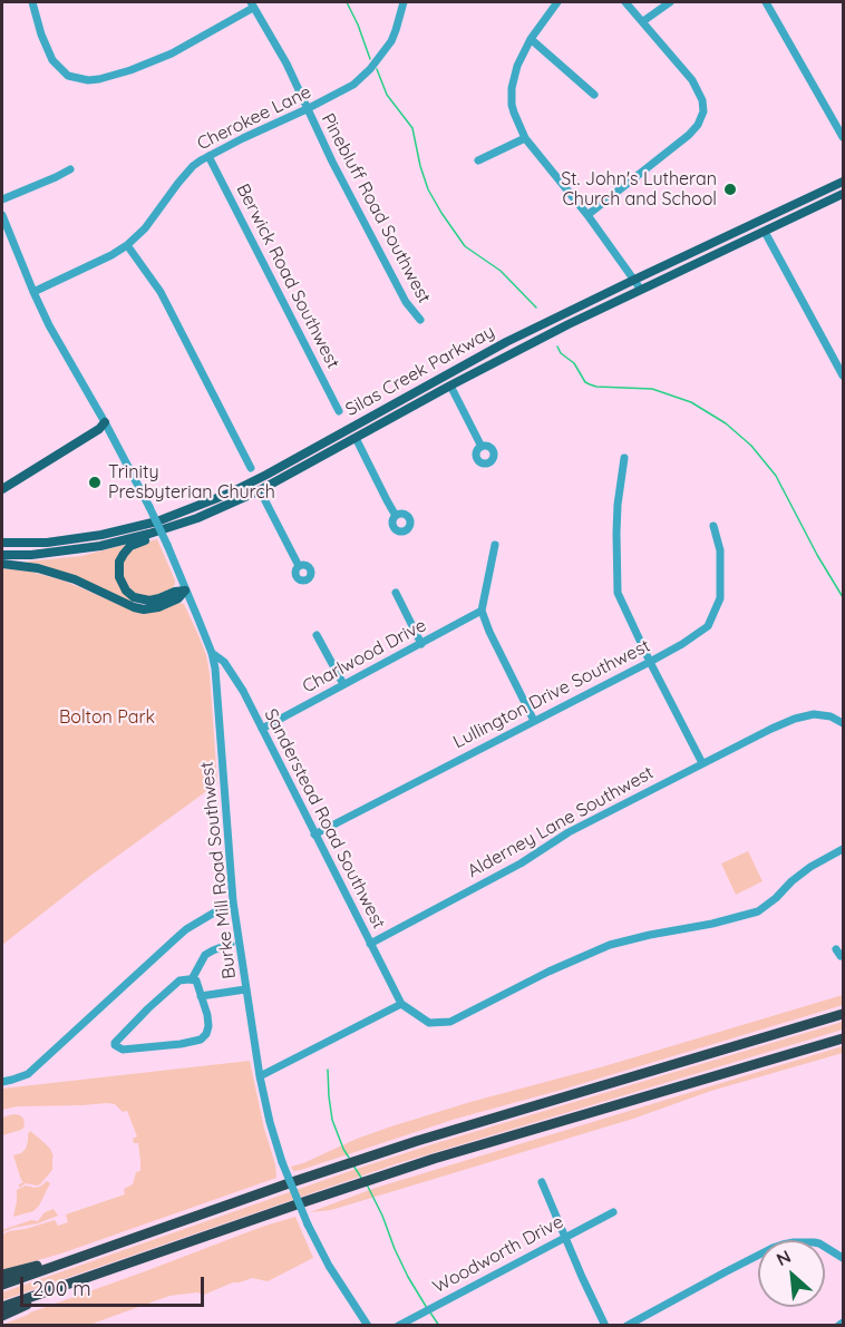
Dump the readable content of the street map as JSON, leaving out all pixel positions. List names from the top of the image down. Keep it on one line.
{"streets":{"main road":["Silas Creek Parkway"],"street":["Cherokee Lane","Pinebluff Road Southwest","Berwick Road Southwest","Charlwood Drive","Lullington Drive Southwest","Sanderstead Road Southwest","Alderney Lane Southwest","Burke Mill Road Southwest","Woodworth Drive"]},"crossings":[["Cherokee Lane","Pinebluff Road Southwest"],["Cherokee Lane","Berwick Road Southwest"],["Charlwood Drive","Sanderstead Road Southwest"],["Lullington Drive Southwest","Sanderstead Road Southwest"],["Sanderstead Road Southwest","Alderney Lane Southwest"],["Sanderstead Road Southwest","Burke Mill Road Southwest"]],"parks":["Bolton Park"],"places":["St. John's Lutheran Church and School","Trinity Presbyterian Church"],"scale_bar":"200 m","north":"top left"}
